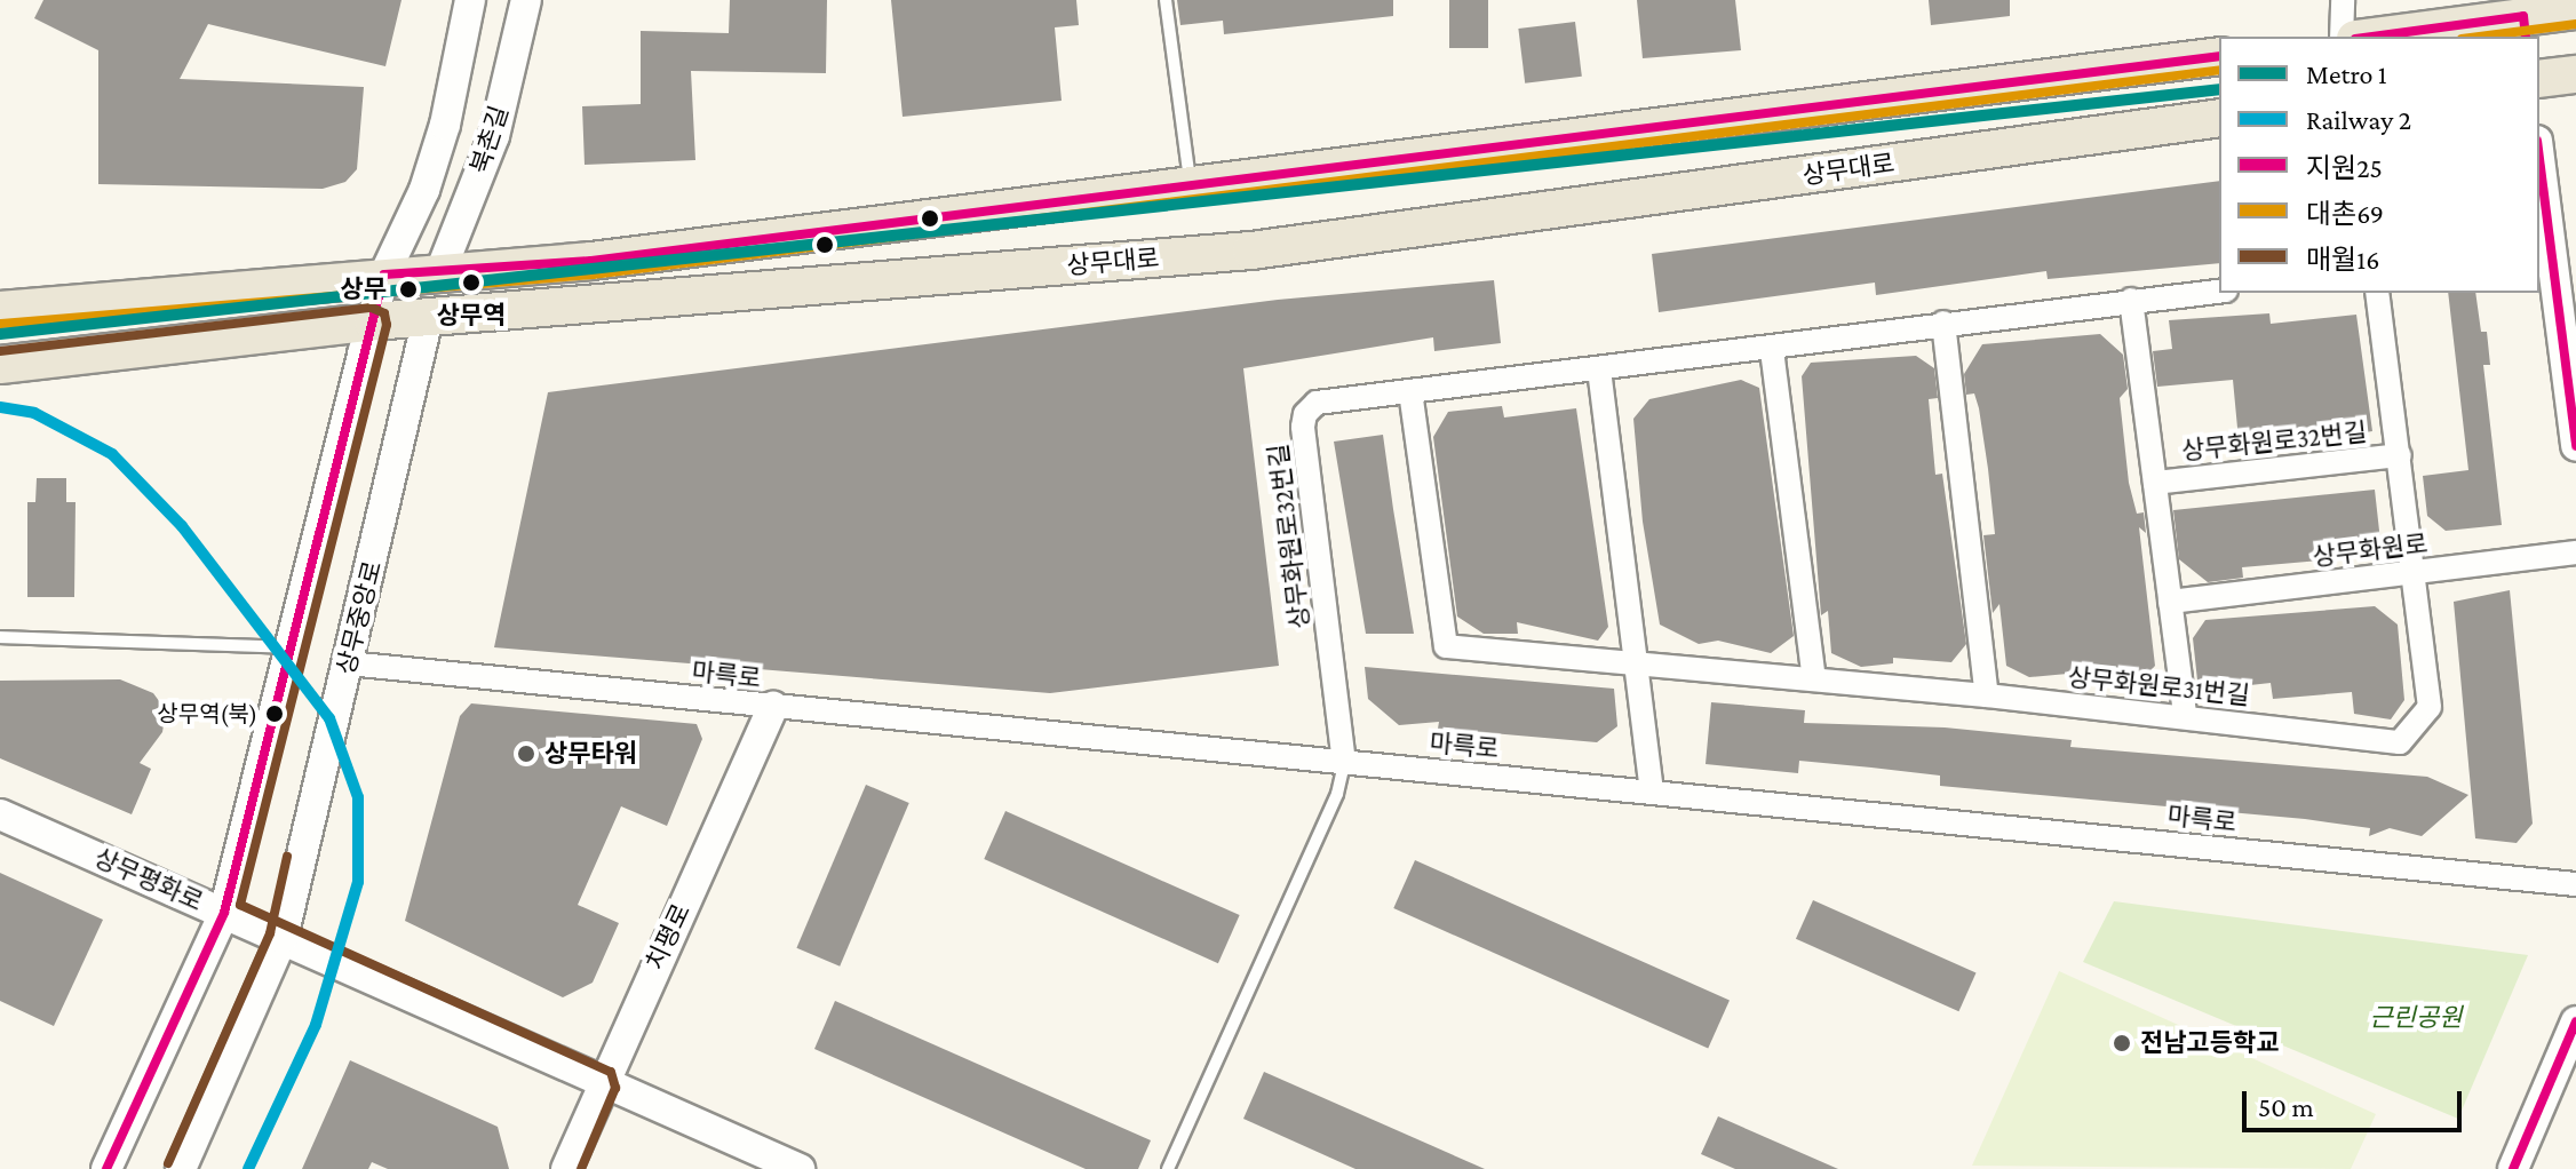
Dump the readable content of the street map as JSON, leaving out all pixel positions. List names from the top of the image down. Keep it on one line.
{"streets":{"main road":["상무대로"],"street":["북촌길","상무화원로32번길","상무화원로","상무중앙로","마륵로","상무화원로31번길","상무평화로","치평로"]},"crossings":[["상무대로","상무중앙로"],["상무화원로32번길","상무화원로"],["상무화원로32번길","마륵로"],["상무화원로32번길","상무화원로31번길"],["상무화원로","상무화원로31번길"],["상무중앙로","마륵로"],["상무중앙로","상무평화로"],["마륵로","치평로"],["상무평화로","치평로"]],"parks":["근린공원"],"places":["상무역","상무","상무역(북)","상무타워","전남고등학교"],"lines":["transit line 지원25","transit line 대촌69","metro line 1","transit line 매월16","rail line 2"],"legend":["Metro 1","Railway 2","지원25","대촌69","매월16"],"scale_bar":"50 m"}
